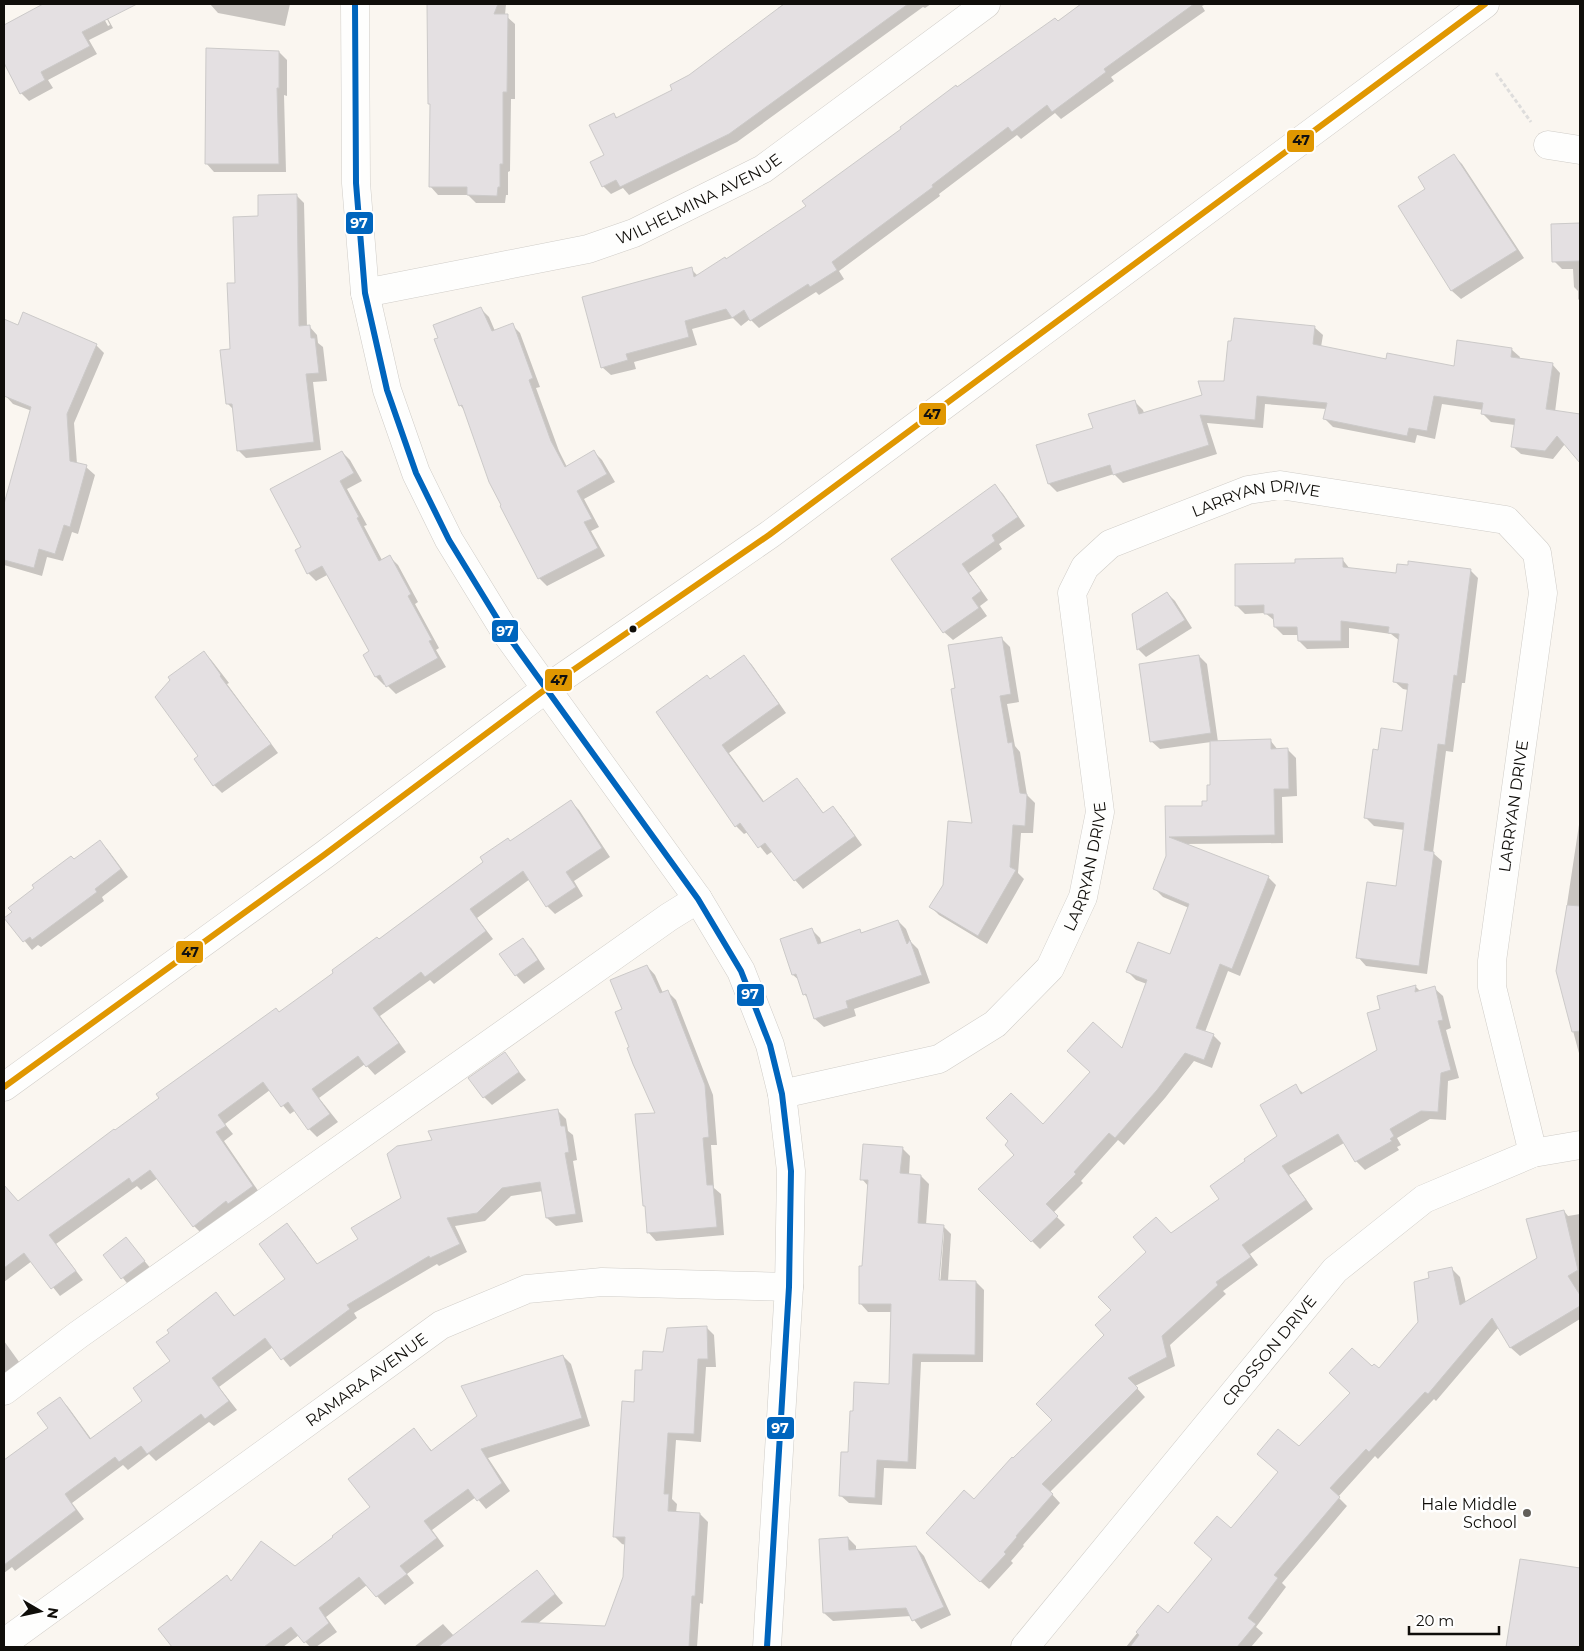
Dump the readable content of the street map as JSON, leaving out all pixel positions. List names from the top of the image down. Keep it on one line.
{"streets":{"street":["WILHELMINA AVENUE","LARRYAN DRIVE","CROSSON DRIVE","RAMARA AVENUE"]},"crossings":[["LARRYAN DRIVE","CROSSON DRIVE"]],"places":["Hale Middle School"],"lines":["transit line 97","transit line 47"],"scale_bar":"20 m","north":"right"}
